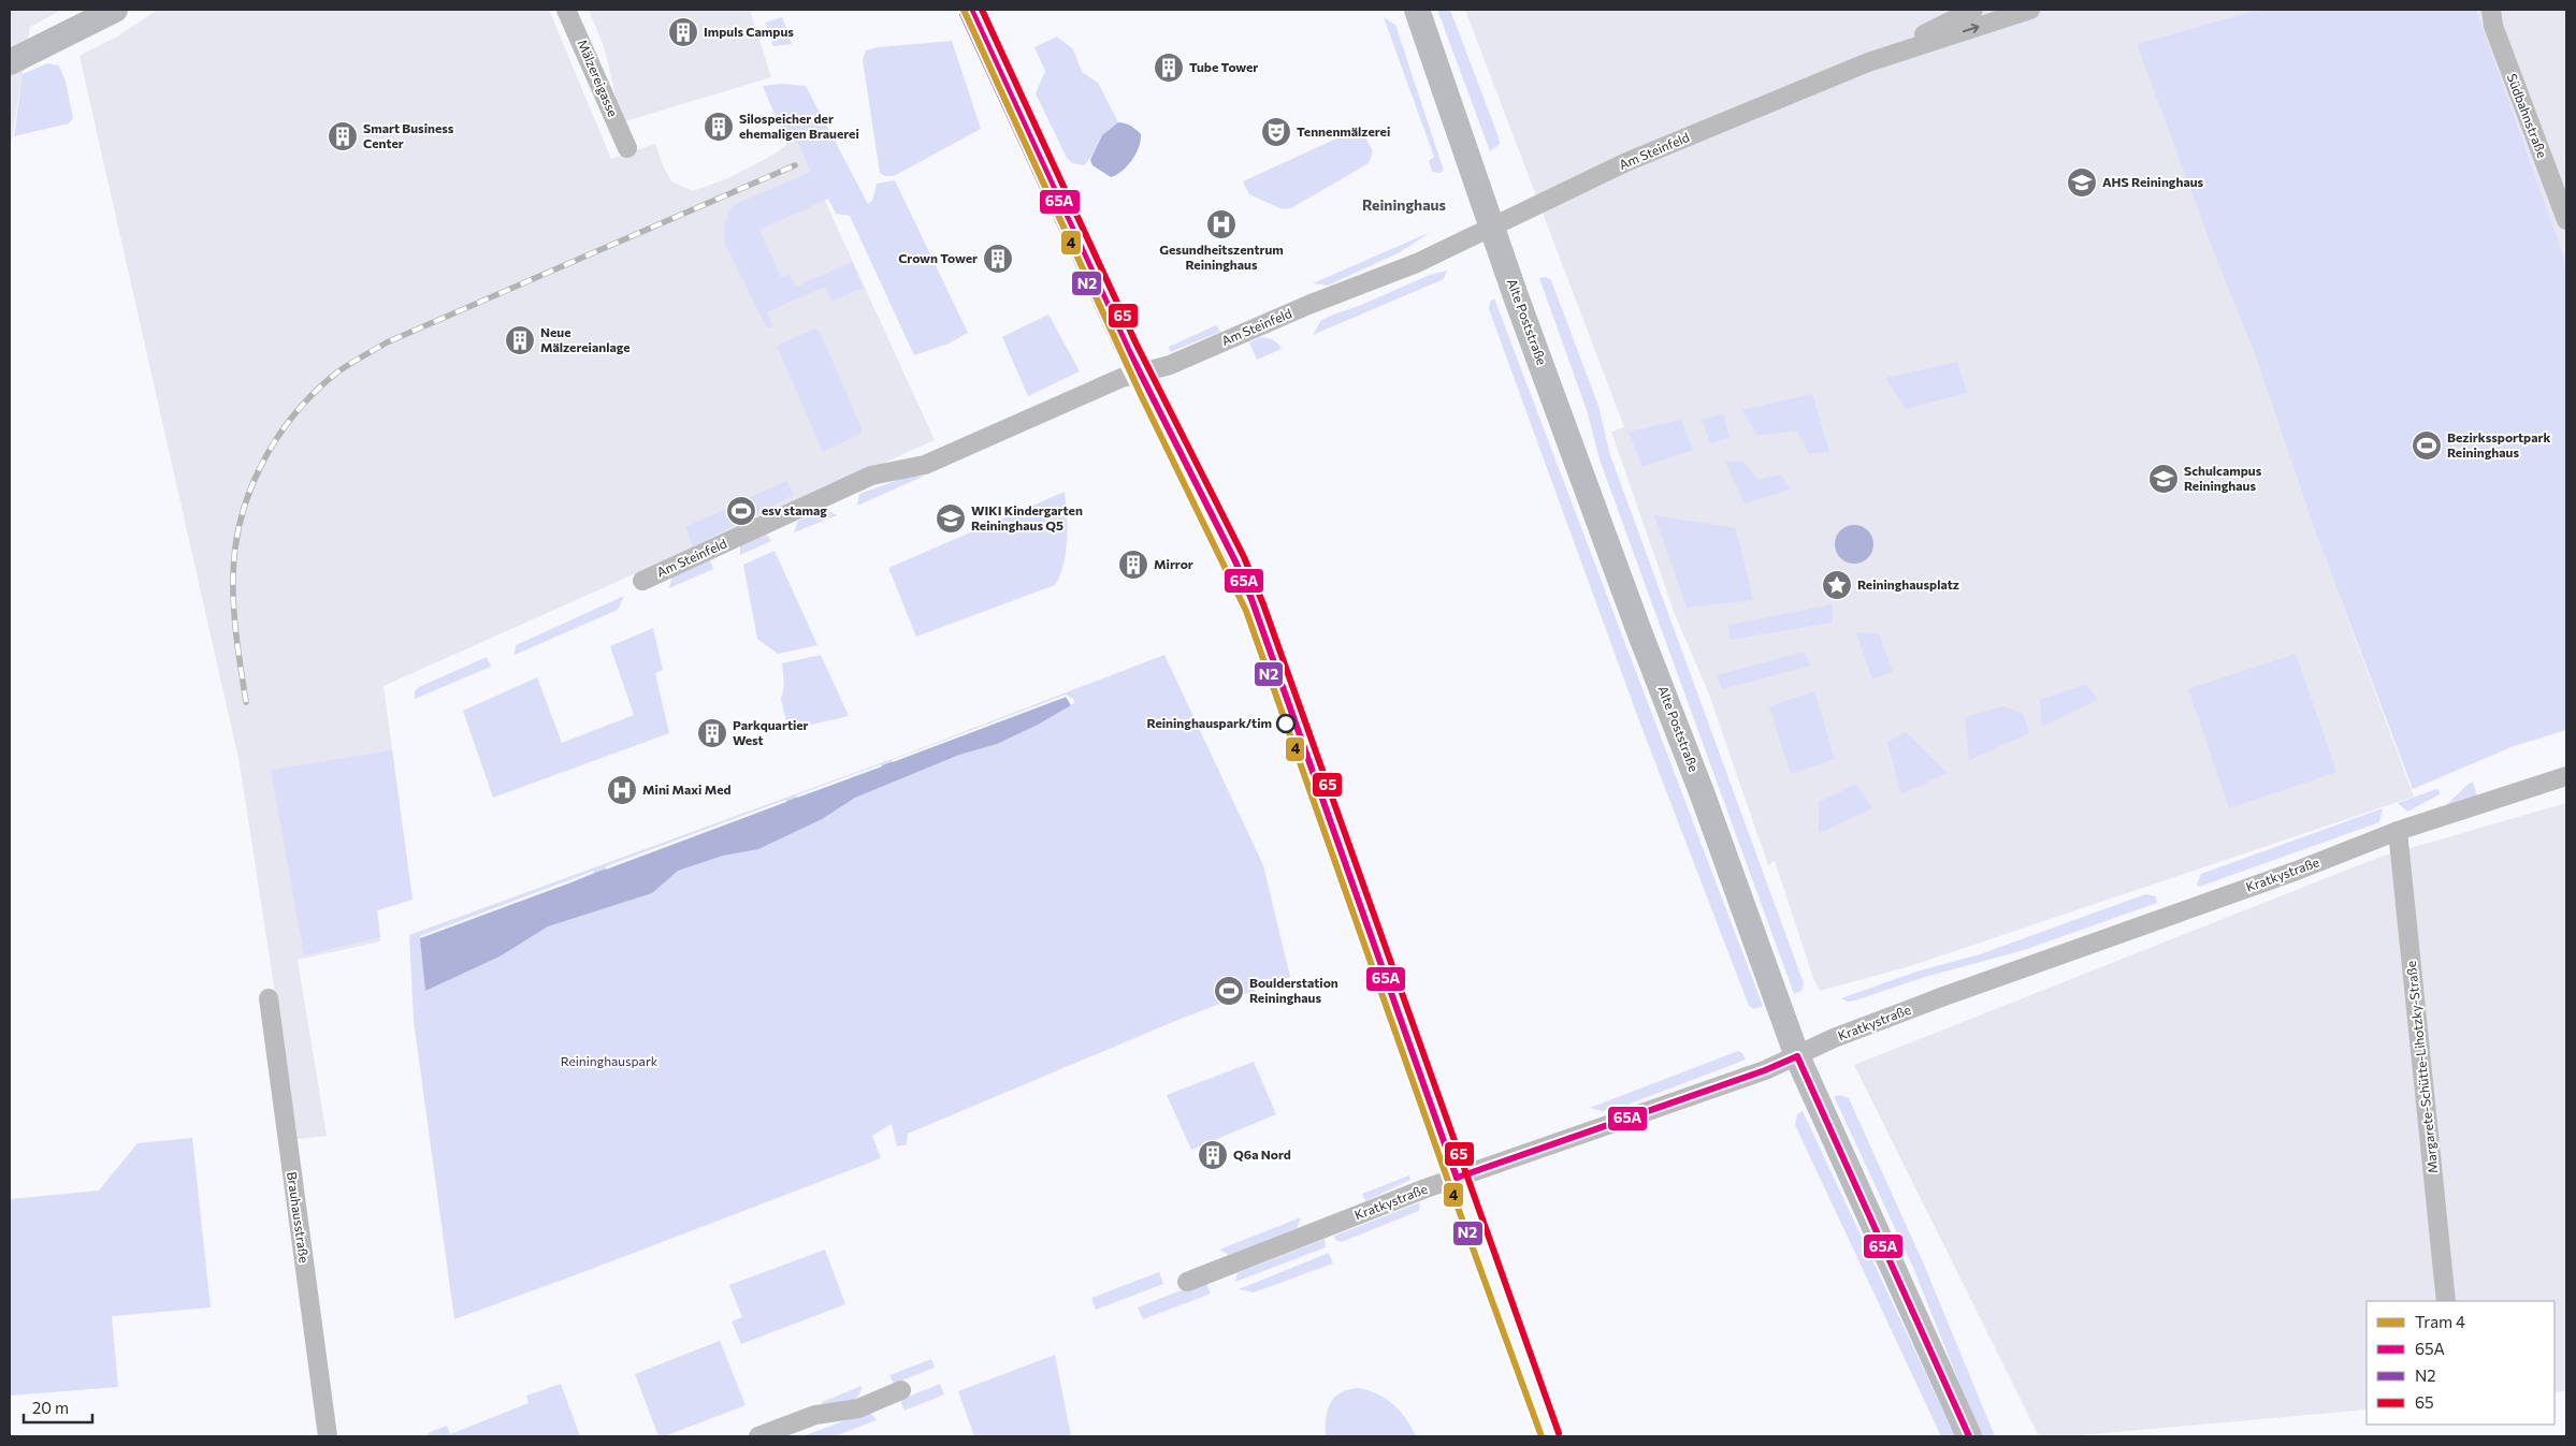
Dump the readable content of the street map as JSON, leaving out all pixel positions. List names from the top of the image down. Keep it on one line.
{"streets":{"main road":["Alte Poststraße"],"street":["Mälzereigasse","Südbahnstraße","Am Steinfeld","Kratkystraße","Margarete-Schütte-Lihotzky-Straße","Brauhausstraße"]},"crossings":[["Am Steinfeld","Alte Poststraße"],["Alte Poststraße","Kratkystraße"],["Kratkystraße","Margarete-Schütte-Lihotzky-Straße"]],"districts":["Reininghaus"],"parks":["Reininghauspark"],"places":{"building":["Impuls Campus","Tube Tower","Silospeicher der ehemaligen Brauerei","Smart Business Center","Crown Tower","Neue Mälzereianlage","Mirror","Parkquartier West","Q6a Nord"],"theatre":["Tennenmälzerei"],"school or university":["AHS Reininghaus","Schulcampus Reininghaus","WIKI Kindergarten Reininghaus Q5"],"hospital":["Gesundheitszentrum Reininghaus","Mini Maxi Med"],"sports":["Bezirkssportpark Reininghaus","esv stamag","Boulderstation Reininghaus"],"place":["Reininghausplatz"],"other":["Reininghauspark/tim"]},"lines":["tram line 4","transit line 65A","transit line 65","transit line N2"],"legend":["Tram 4","65A","N2","65"],"scale_bar":"20 m"}
